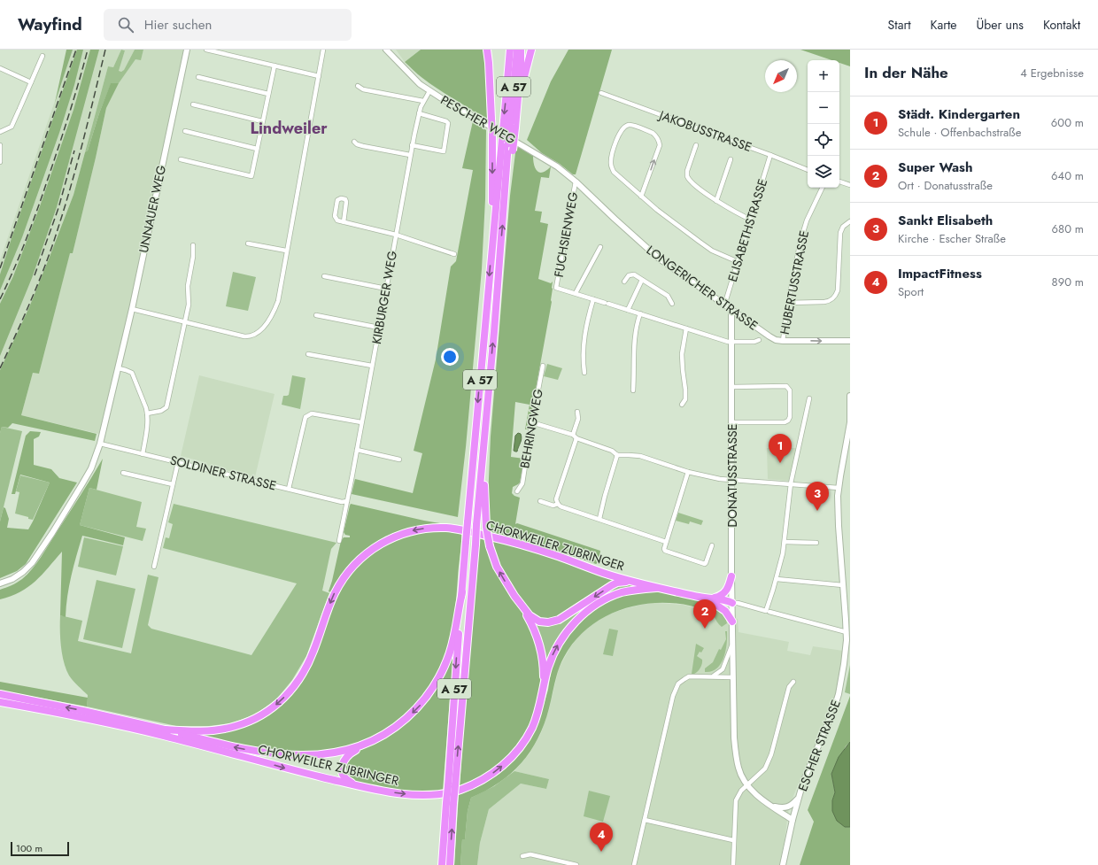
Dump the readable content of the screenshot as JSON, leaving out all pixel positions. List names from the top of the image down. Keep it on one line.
{"streets":{"highway":["A 57","CHORWEILER ZUBRINGER"],"street":["PESCHER WEG","JAKOBUSSTRASSE","UNNAUER WEG","ELISABETHSTRASSE","FUCHSIENWEG","HUBERTUSSTRASSE","LONGERICHER STRASSE","KIRBURGER WEG","BEHRINGWEG","SOLDINER STRASSE","DONATUSSTRASSE","ESCHER STRASSE"]},"crossings":[["PESCHER WEG","FUCHSIENWEG"],["PESCHER WEG","LONGERICHER STRASSE"],["PESCHER WEG","KIRBURGER WEG"],["JAKOBUSSTRASSE","ELISABETHSTRASSE"],["UNNAUER WEG","SOLDINER STRASSE"],["ELISABETHSTRASSE","LONGERICHER STRASSE"],["FUCHSIENWEG","LONGERICHER STRASSE"],["HUBERTUSSTRASSE","LONGERICHER STRASSE"],["LONGERICHER STRASSE","DONATUSSTRASSE"],["KIRBURGER WEG","SOLDINER STRASSE"],["DONATUSSTRASSE","CHORWEILER ZUBRINGER"],["DONATUSSTRASSE","ESCHER STRASSE"]],"districts":["Lindweiler"],"scale_bar":"100 m","north":"bottom left","page":{"header":"Wayfind","search":"Hier suchen","nav":["Start","Karte","Über uns","Kontakt"],"heading":["In der Nähe","4 Ergebnisse"],"map_buttons":["+","−"],"list":[{"mark":"1","name":"Städt. Kindergarten","note":"Schule · Offenbachstraße","value":"600 m"},{"mark":"2","name":"Super Wash","note":"Ort · Donatusstraße","value":"640 m"},{"mark":"3","name":"Sankt Elisabeth","note":"Kirche · Escher Straße","value":"680 m"},{"mark":"4","name":"ImpactFitness","note":"Sport","value":"890 m"}],"pins":["1","3","2","4"],"scale":"100 m"}}
